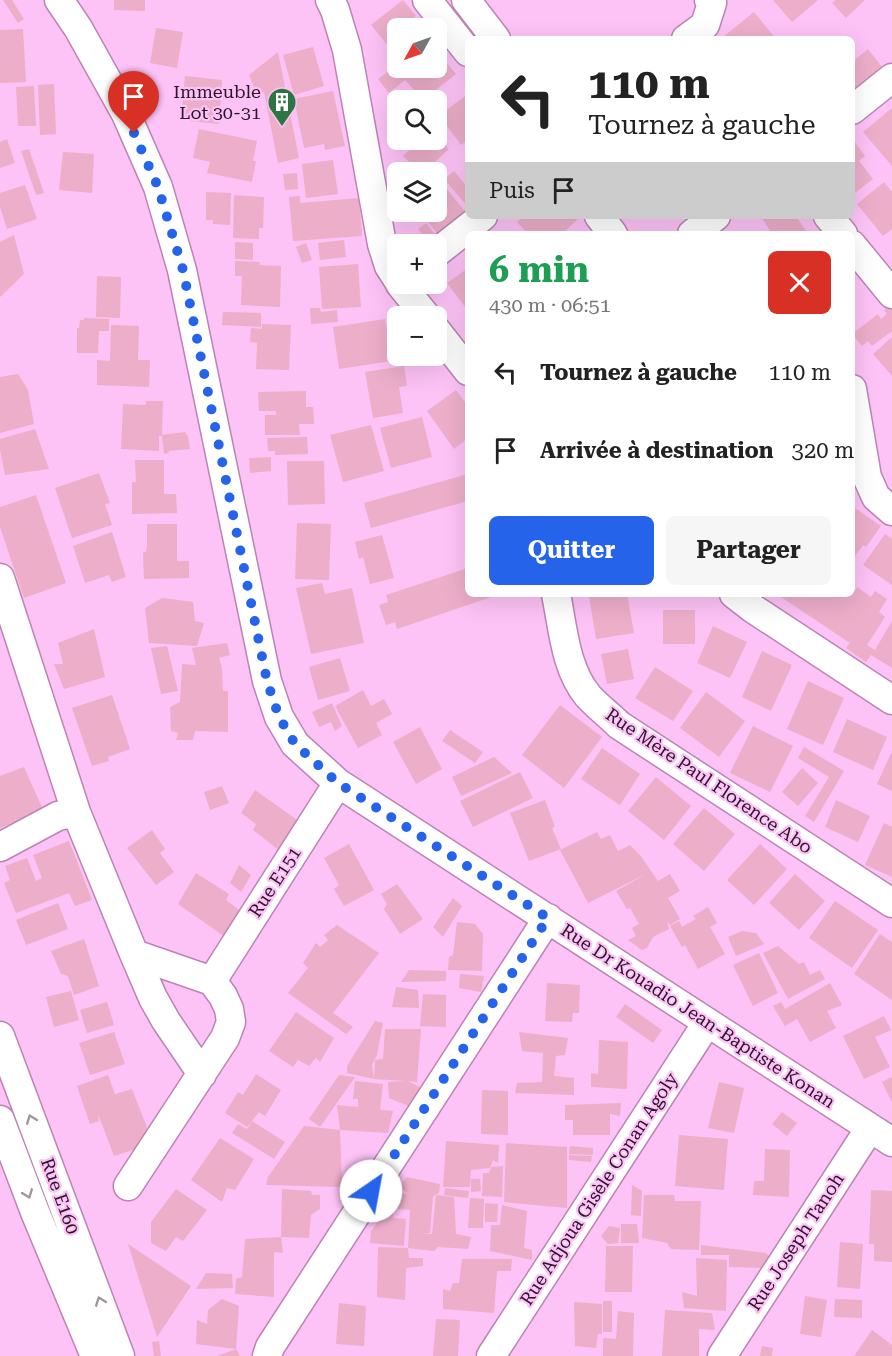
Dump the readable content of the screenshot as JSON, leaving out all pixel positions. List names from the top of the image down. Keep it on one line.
{"streets":{"street":["Rue Mère Paul Florence Abo","Rue E151","Rue Dr Kouadio Jean-Baptiste Konan","Rue Adjoua Gisèle Conan Agoly","Rue E160","Rue Joseph Tanoh"]},"crossings":[["Rue E151","Rue Dr Kouadio Jean-Baptiste Konan"],["Rue Dr Kouadio Jean-Baptiste Konan","Rue Adjoua Gisèle Conan Agoly"],["Rue Dr Kouadio Jean-Baptiste Konan","Rue Joseph Tanoh"]],"places":{"building":["Immeuble Lot 30-31"]},"north":"bottom left","page":{"map_buttons":["+","−"],"turn":["110 m","Tournez à gauche"],"then":"Puis","heading":["6 min","430 m · 06:51"],"list":[{"name":"Tournez à gauche","value":"110 m"},{"name":"Arrivée à destination","value":"320 m"}],"buttons":["Quitter","Partager"]}}
